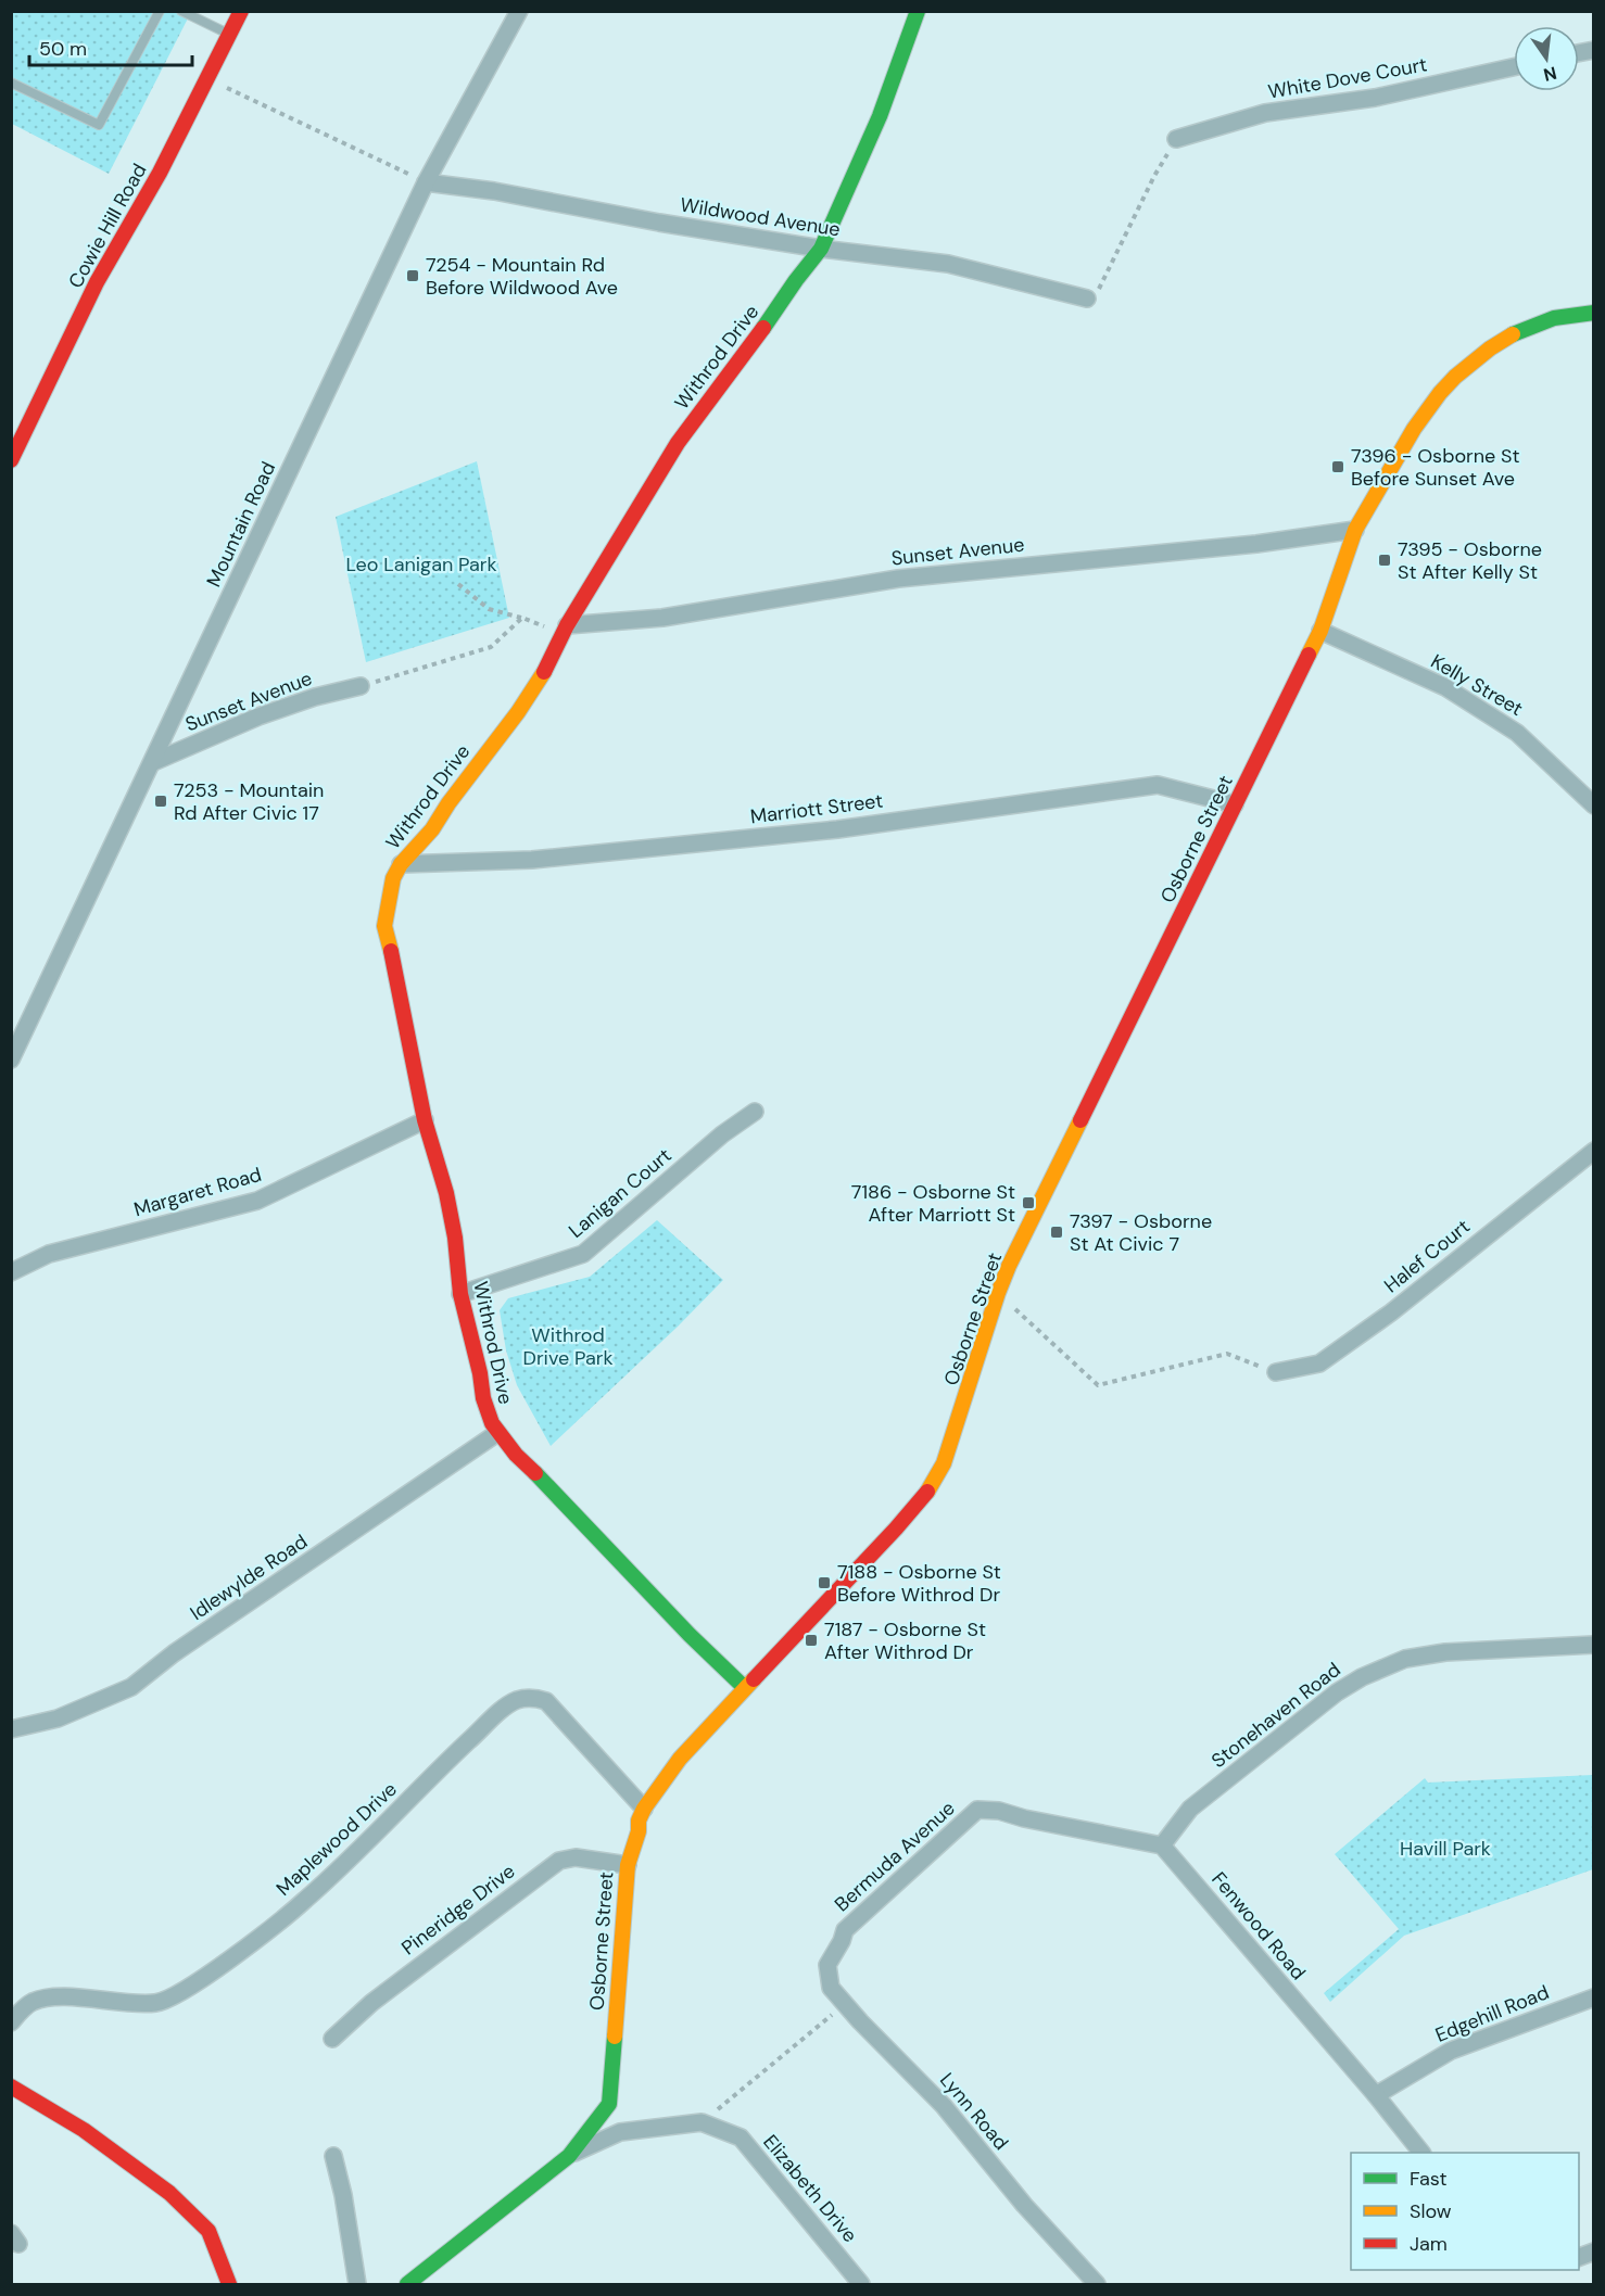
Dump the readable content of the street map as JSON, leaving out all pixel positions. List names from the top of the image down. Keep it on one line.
{"streets":{"street":["White Dove Court","Wildwood Avenue","Cowie Hill Road","Withrod Drive","Mountain Road","Sunset Avenue","Kelly Street","Marriott Street","Osborne Street","Margaret Road","Lanigan Court","Halef Court","Idlewylde Road","Stonehaven Road","Maplewood Drive","Bermuda Avenue","Pineridge Drive","Fenwood Road","Edgehill Road","Lynn Road","Elizabeth Drive"]},"crossings":[["Wildwood Avenue","Withrod Drive"],["Wildwood Avenue","Mountain Road"],["Withrod Drive","Sunset Avenue"],["Withrod Drive","Marriott Street"],["Withrod Drive","Osborne Street"],["Withrod Drive","Margaret Road"],["Withrod Drive","Lanigan Court"],["Withrod Drive","Idlewylde Road"],["Mountain Road","Sunset Avenue"],["Sunset Avenue","Osborne Street"],["Kelly Street","Osborne Street"],["Marriott Street","Osborne Street"],["Osborne Street","Maplewood Drive"],["Osborne Street","Pineridge Drive"],["Osborne Street","Elizabeth Drive"],["Stonehaven Road","Bermuda Avenue"],["Stonehaven Road","Fenwood Road"],["Bermuda Avenue","Fenwood Road"],["Bermuda Avenue","Lynn Road"],["Fenwood Road","Edgehill Road"]],"parks":["Leo Lanigan Park","Withrod Drive Park","Havill Park"],"places":{"transit":["7254 - Mountain Rd Before Wildwood Ave","7396 - Osborne St Before Sunset Ave","7395 - Osborne St After Kelly St","7253 - Mountain Rd After Civic 17","7186 - Osborne St After Marriott St","7397 - Osborne St At Civic 7","7188 - Osborne St Before Withrod Dr","7187 - Osborne St After Withrod Dr"]},"legend":["Fast","Slow","Jam"],"scale_bar":"50 m","north":"bottom"}
